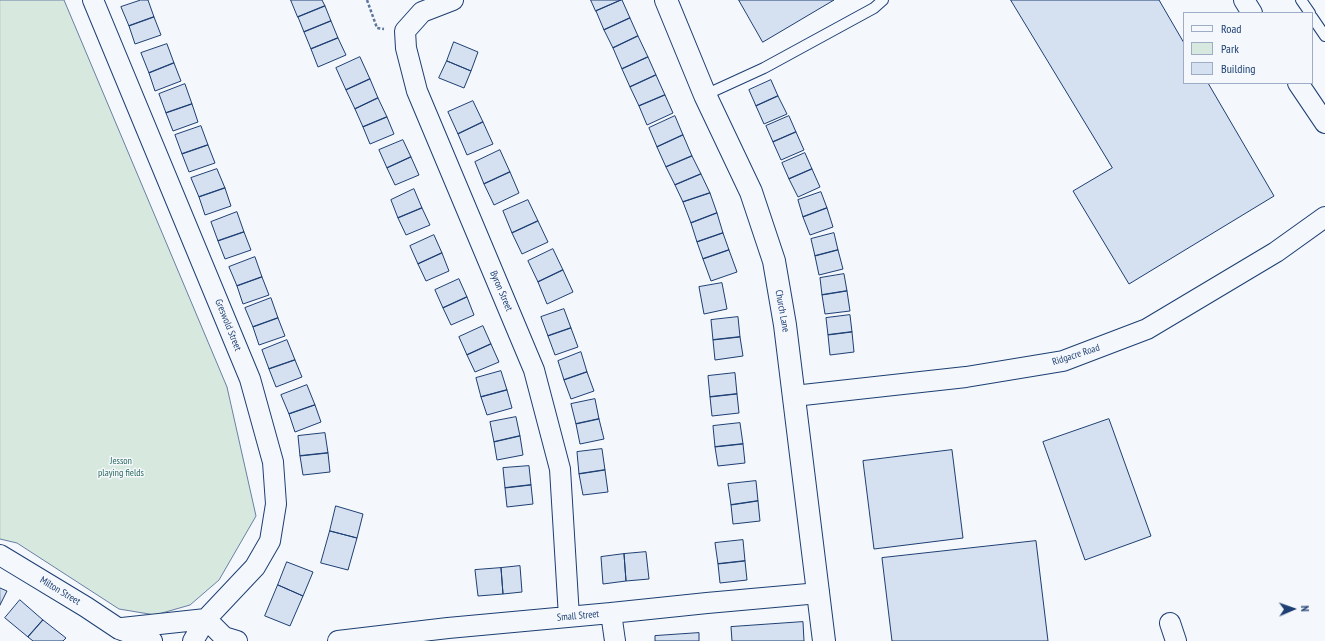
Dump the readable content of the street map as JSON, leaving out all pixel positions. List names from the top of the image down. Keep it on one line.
{"streets":{"main road":["Church Lane"],"street":["Byron Street","Greswold Street","Ridgacre Road","Milton Street","Small Street"]},"crossings":[["Byron Street","Small Street"],["Church Lane","Ridgacre Road"],["Church Lane","Small Street"]],"parks":["Jesson playing fields"],"legend":["Road","Park","Building"],"north":"right"}
